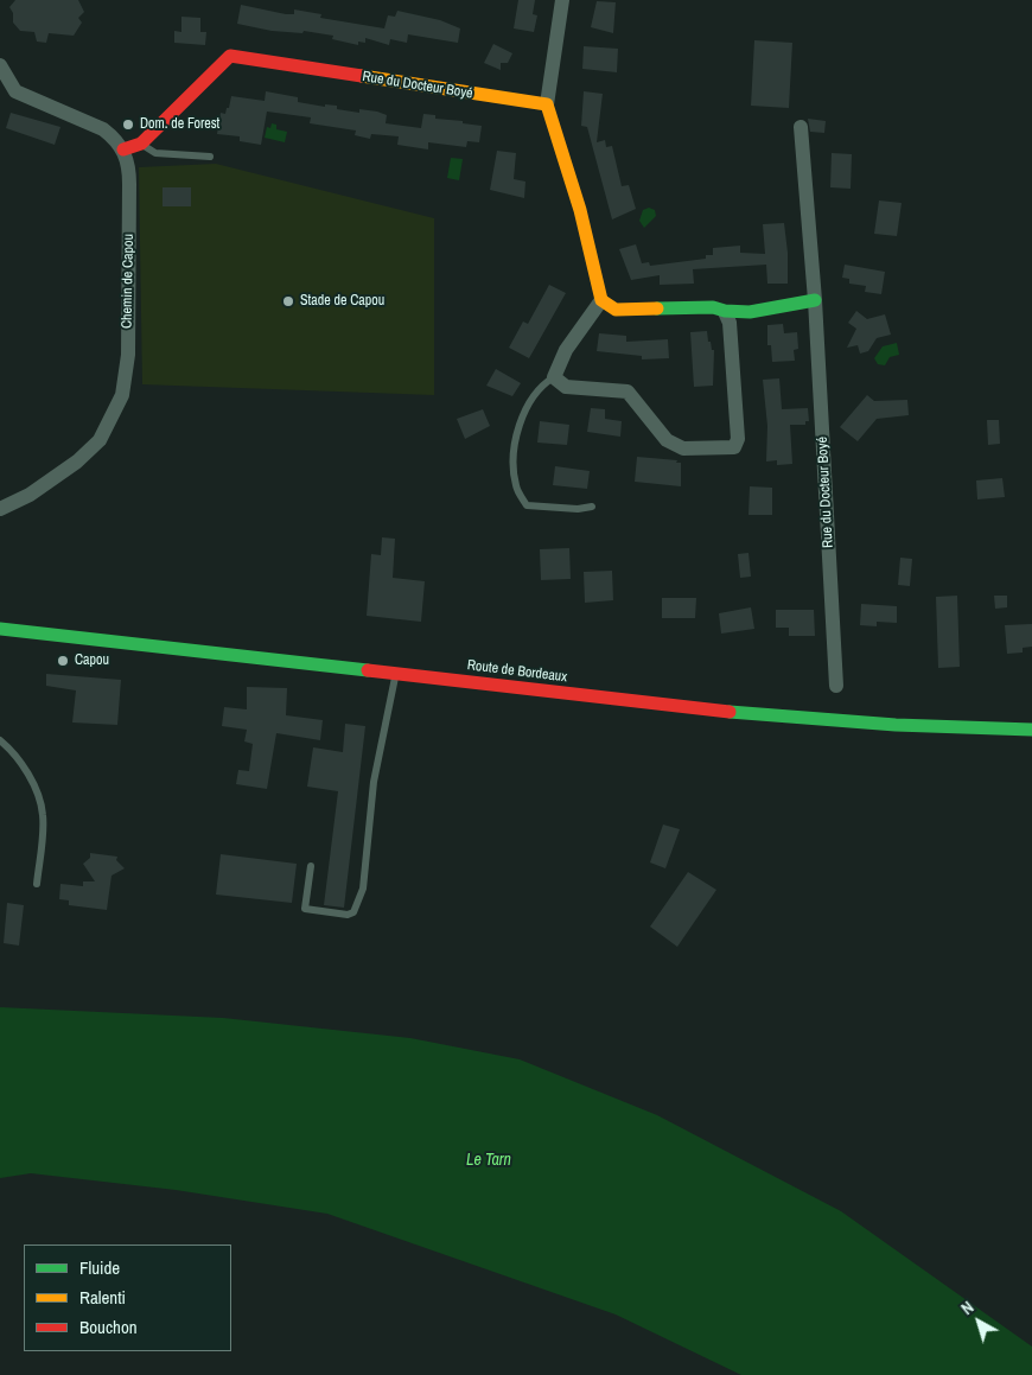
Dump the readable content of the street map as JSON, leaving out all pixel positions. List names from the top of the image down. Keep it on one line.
{"streets":{"main road":["Rue du Docteur Boyé","Route de Bordeaux"],"street":["Chemin de Capou"]},"crossings":[["Rue du Docteur Boyé","Chemin de Capou"]],"water":["Le Tarn"],"places":["Dom. de Forest","Stade de Capou","Capou"],"legend":["Fluide","Ralenti","Bouchon"],"north":"top left"}
